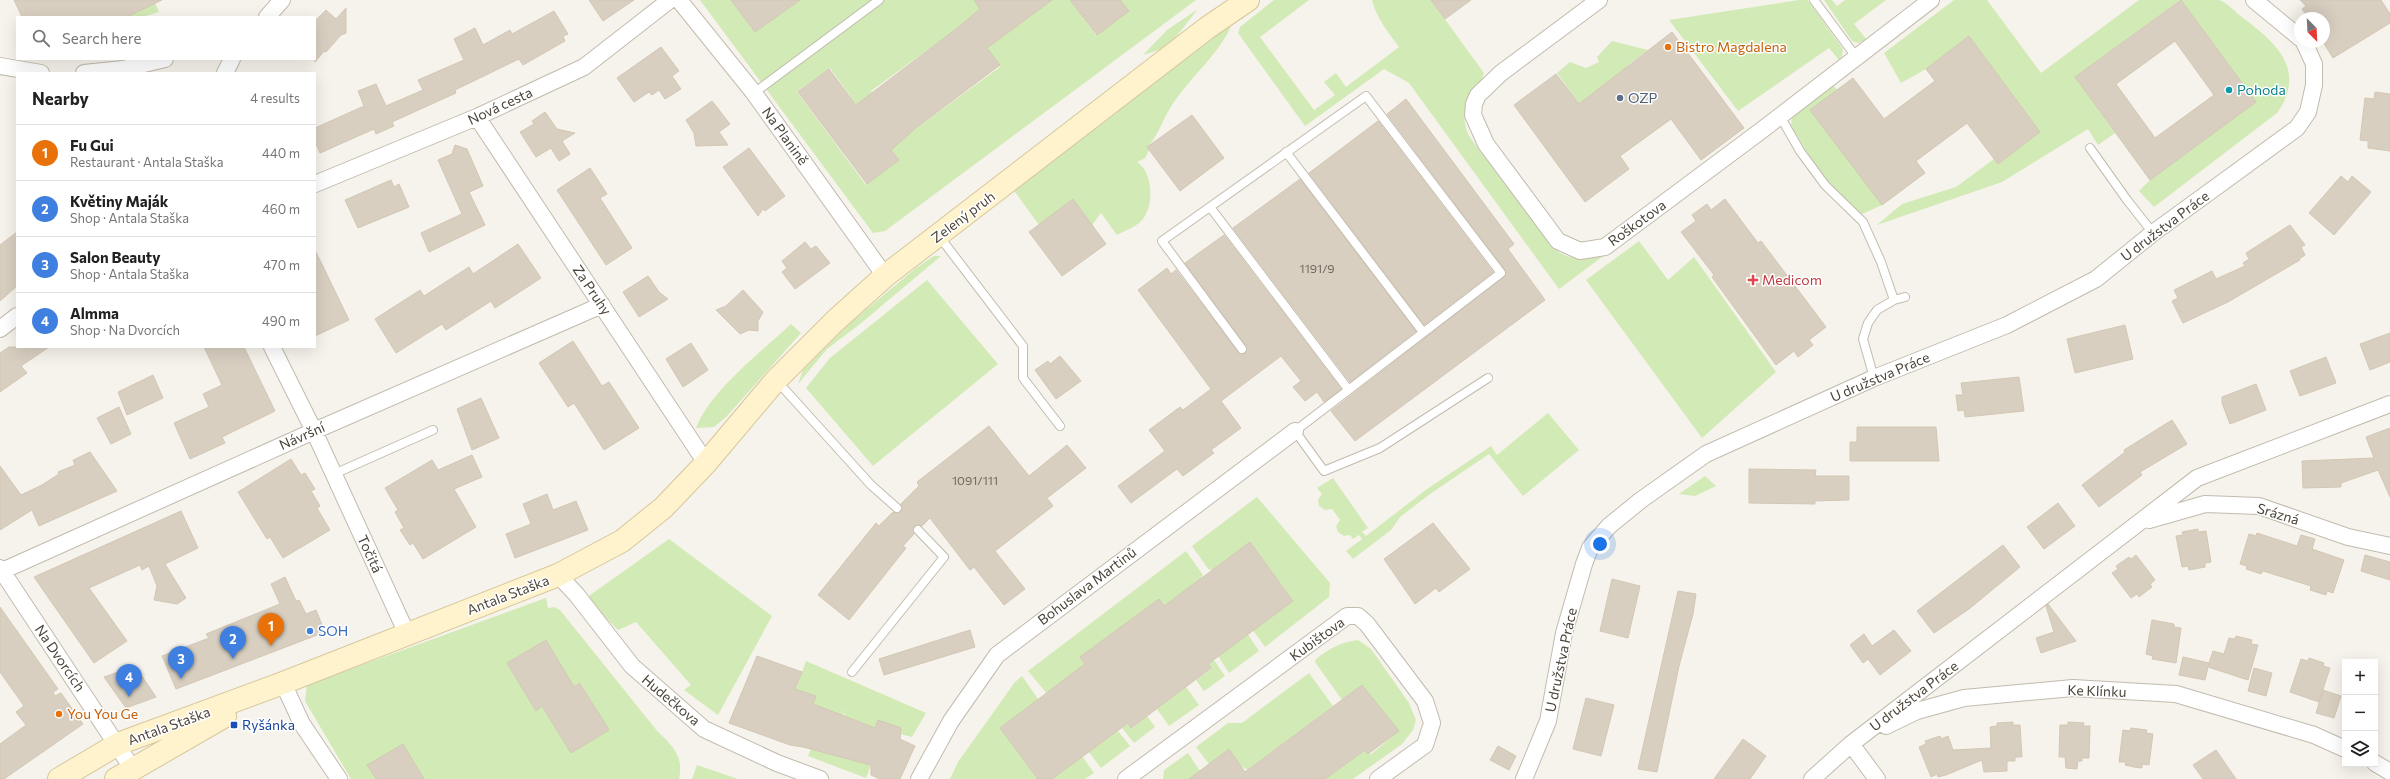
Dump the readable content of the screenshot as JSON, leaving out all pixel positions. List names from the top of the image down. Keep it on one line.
{"streets":{"street":["Nová cesta","Na Planině","Zelený pruh","Roškotova","U družstva Práce","Za Pruhy","Návršní","Srázná","Točitá","Bohuslava Martinů","Antala Staška","Kubištova","Na Dvorcích","Ke Klínku","Hudečkova"]},"crossings":[["Nová cesta","Za Pruhy"],["Na Planině","Zelený pruh"],["Zelený pruh","Za Pruhy"],["Zelený pruh","Antala Staška"],["U družstva Práce","Srázná"],["U družstva Práce","Ke Klínku"],["Za Pruhy","Návršní"],["Za Pruhy","Antala Staška"],["Návršní","Točitá"],["Návršní","Na Dvorcích"],["Točitá","Antala Staška"],["Antala Staška","Na Dvorcích"],["Antala Staška","Hudečkova"]],"places":{"other":["Bistro Magdalena","Pohoda","OZP","SOH","You You Ge"],"health":["Medicom"],"transit":["Ryšánka"]},"house_numbers":["1191/9","1091/111"],"north":"bottom right","page":{"search":"Search here","heading":["Nearby","4 results"],"list":[{"mark":"1","name":"Fu Gui","note":"Restaurant · Antala Staška","value":"440 m"},{"mark":"2","name":"Květiny Maják","note":"Shop · Antala Staška","value":"460 m"},{"mark":"3","name":"Salon Beauty","note":"Shop · Antala Staška","value":"470 m"},{"mark":"4","name":"Almma","note":"Shop · Na Dvorcích","value":"490 m"}],"pins":["1","2","3","4"],"map_buttons":["+","−"]}}
